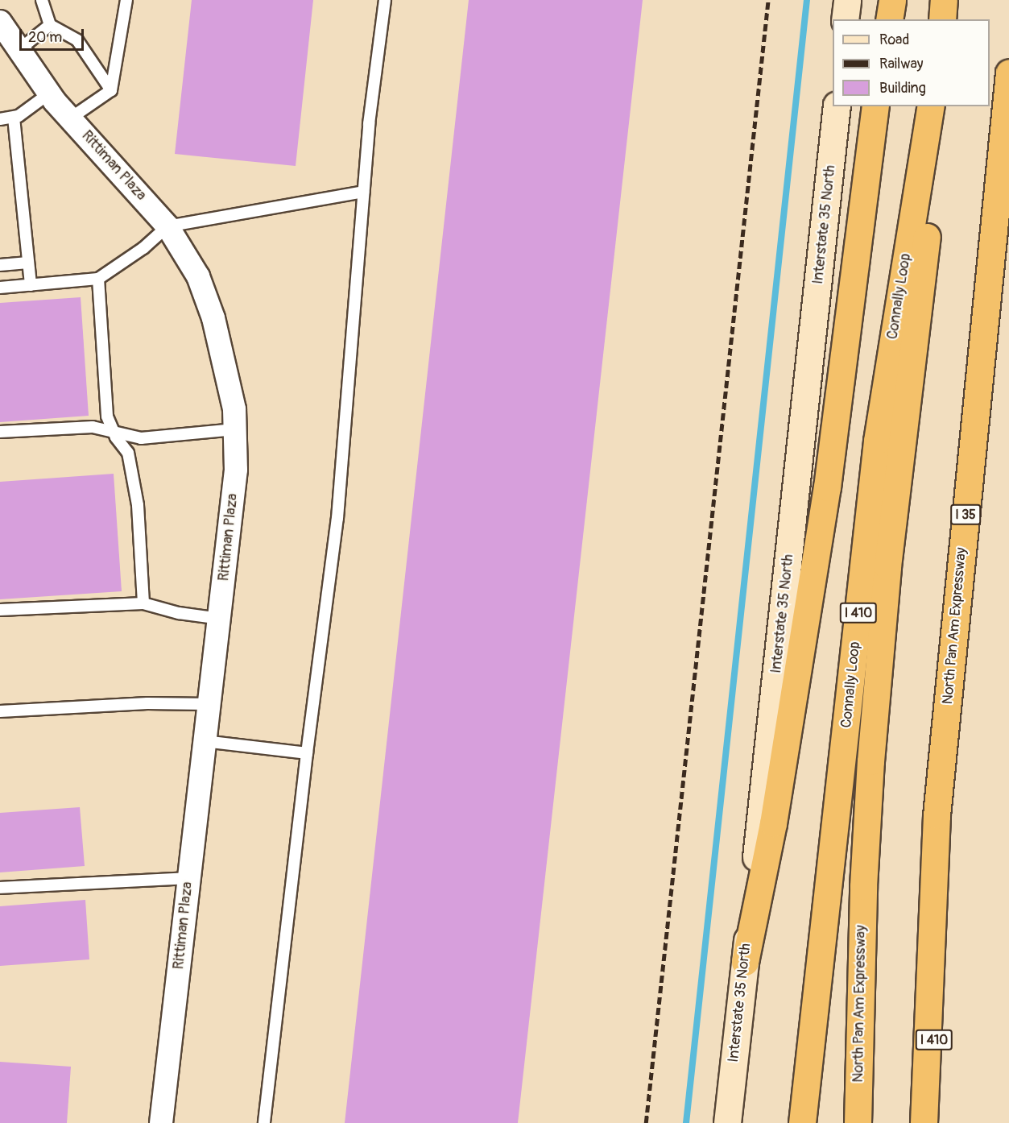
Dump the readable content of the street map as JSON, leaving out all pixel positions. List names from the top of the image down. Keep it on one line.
{"streets":{"highway":["Connally Loop","I 35","I 410","North Pan Am Expressway"],"main road":["Interstate 35 North"],"street":["Rittiman Plaza"]},"crossings":[["I 410","North Pan Am Expressway"]],"legend":["Road","Railway","Building"],"scale_bar":"20 m"}
